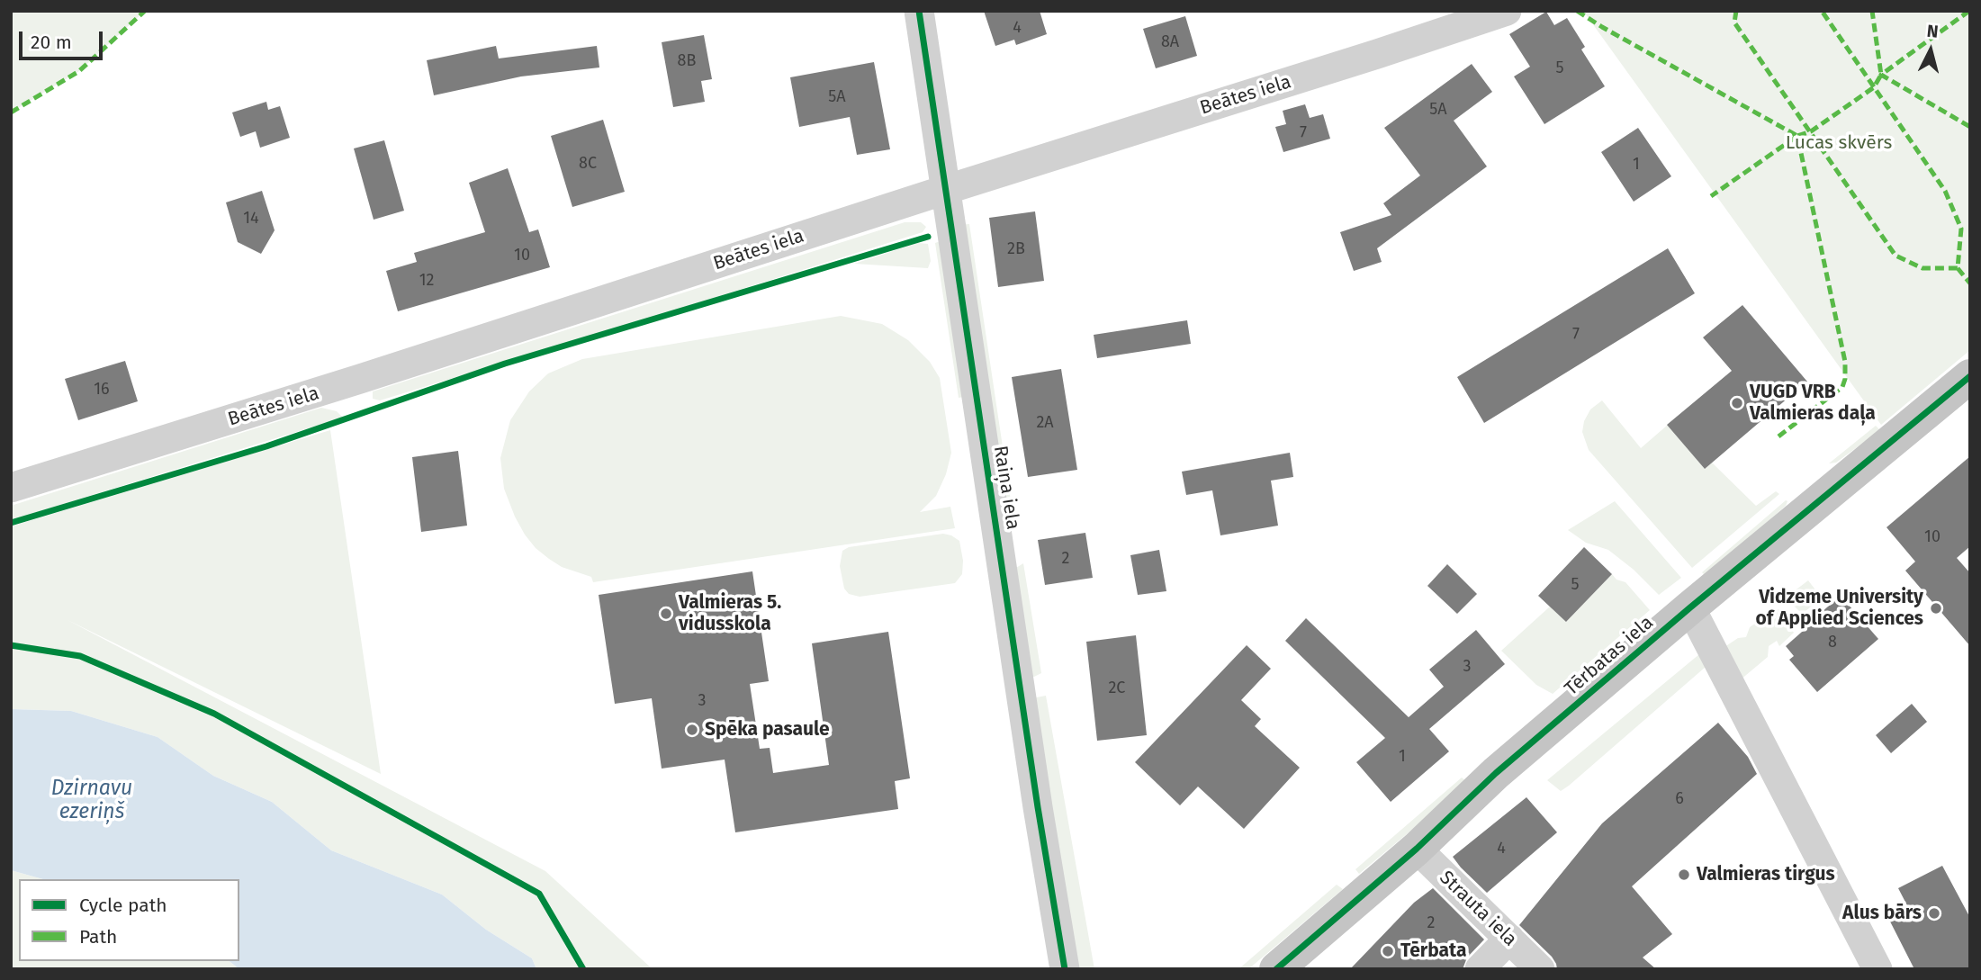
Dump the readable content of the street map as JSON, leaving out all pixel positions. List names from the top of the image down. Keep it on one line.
{"streets":{"main road":["Tērbatas iela"],"street":["Beātes iela","Raiņa iela","Strauta iela"]},"crossings":[["Beātes iela","Raiņa iela"],["Tērbatas iela","Strauta iela"]],"water":["Dzirnavu ezeriņš"],"parks":["Lucas skvērs"],"places":["VUGD VRB Valmieras daļa","Vidzeme University of Applied Sciences","Valmieras 5. vidusskola","Spēka pasaule","Valmieras tirgus","Alus bārs","Tērbata"],"house_numbers":["4","8A","8B","5","5A","5A","7","8C","1","14","2B","10","12","7","16","2A","10","2","5","8","3","2C","3","1","6","4","2"],"legend":["Cycle path","Path"],"scale_bar":"20 m","north":"top"}
